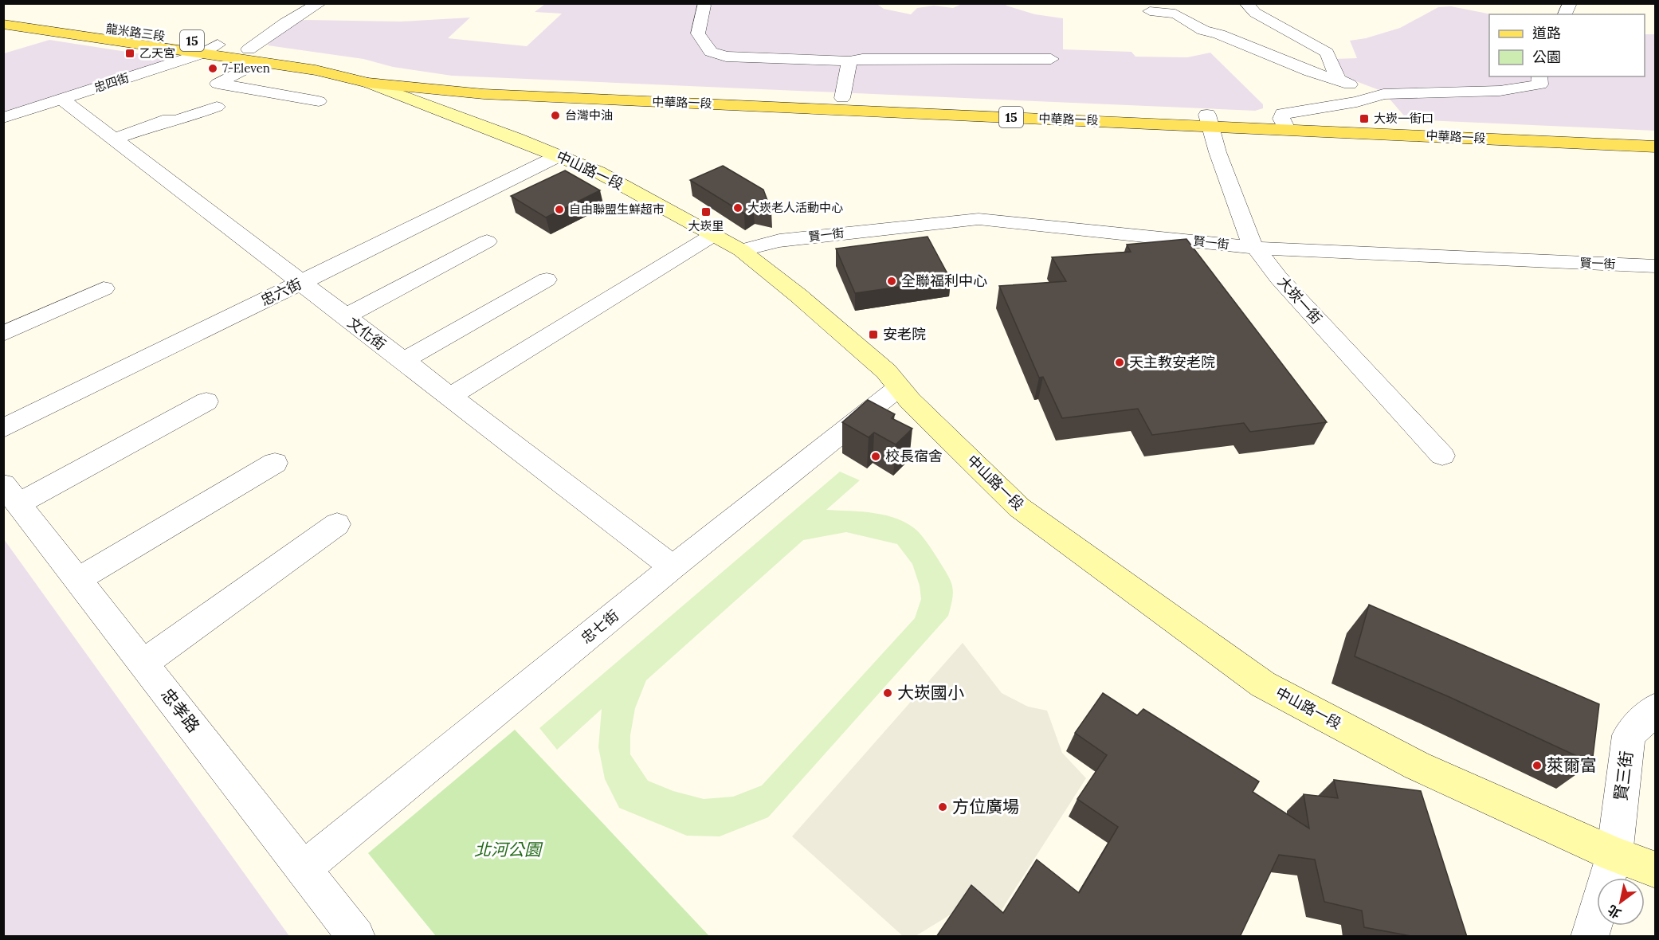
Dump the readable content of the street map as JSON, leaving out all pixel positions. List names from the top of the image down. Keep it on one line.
{"streets":{"main road":["龍米路三段","15","中華路一段","中山路一段"],"street":["忠四街","賢一街","忠六街","大崁一街","文化街","忠七街","忠孝路","賢三街"]},"crossings":[["龍米路三段","忠四街"],["龍米路三段","中華路一段"],["龍米路三段","中山路一段"],["忠四街","文化街"],["中華路一段","中山路一段"],["中華路一段","大崁一街"],["中山路一段","賢一街"],["中山路一段","忠六街"],["中山路一段","忠七街"],["中山路一段","賢三街"],["賢一街","大崁一街"],["忠六街","文化街"],["文化街","忠七街"],["忠七街","忠孝路"]],"parks":["北河公園"],"places":{"transit":["乙天宮","大崁一街口","大崁里","安老院"],"other":["7-Eleven","台灣中油","大崁老人活動中心","自由聯盟生鮮超市","全聯福利中心","天主教安老院","校長宿舍","大崁國小","萊爾富","方位廣場"]},"legend":["道路","公園"],"north":"bottom left"}
